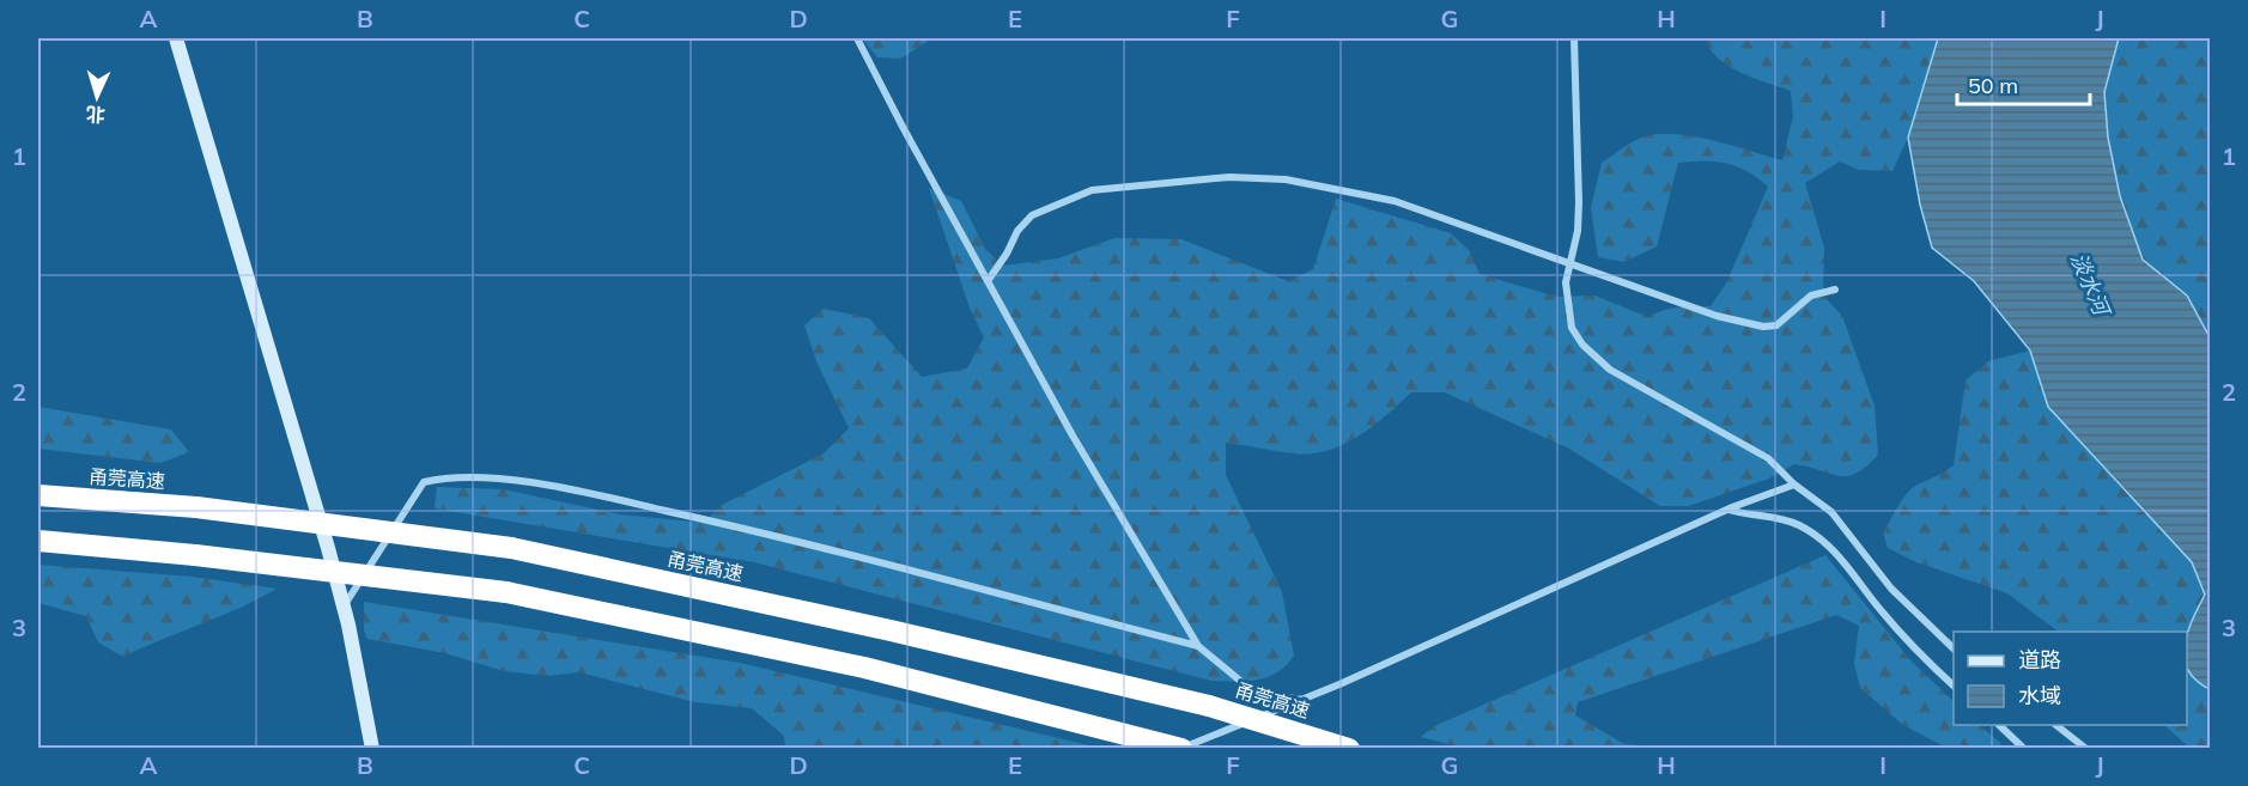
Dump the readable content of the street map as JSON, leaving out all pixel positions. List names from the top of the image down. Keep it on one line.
{"streets":{"highway":["甬莞高速"]},"water":["淡水河"],"legend":["道路","水域"],"scale_bar":"50 m","north":"bottom","grid":{"columns":["A","B","C","D","E","F","G","H","I","J"],"rows":["1","2","3"]}}
